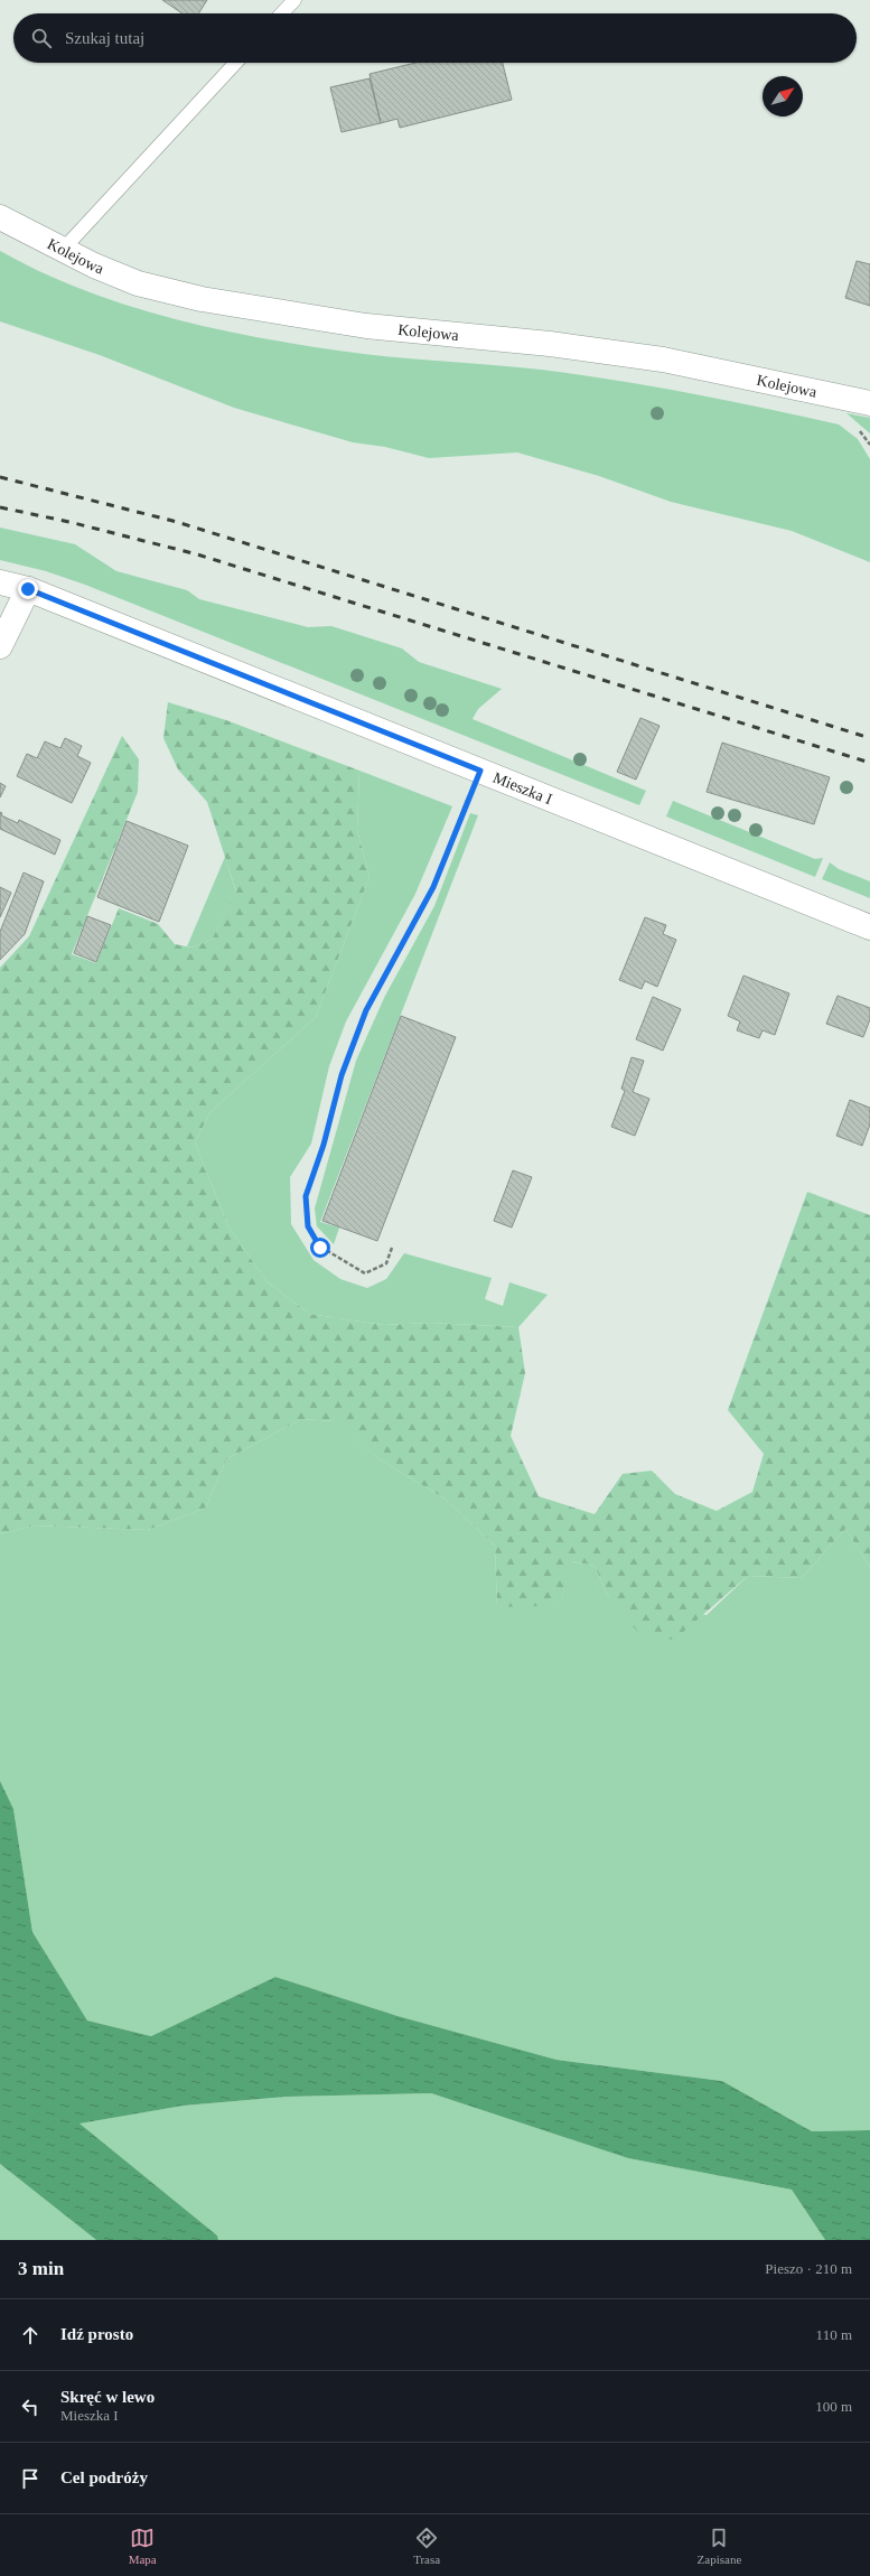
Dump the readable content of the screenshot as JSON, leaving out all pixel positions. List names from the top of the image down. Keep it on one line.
{"streets":{"street":["Kolejowa","Mieszka I"]},"north":"top right","page":{"search":"Szukaj tutaj","heading":["3 min","Pieszo · 210 m"],"list":[["Idź prosto","110 m"],["Skręć w lewo","Mieszka I","100 m"],"Cel podróży"],"nav":["Mapa","Trasa","Zapisane"]}}
